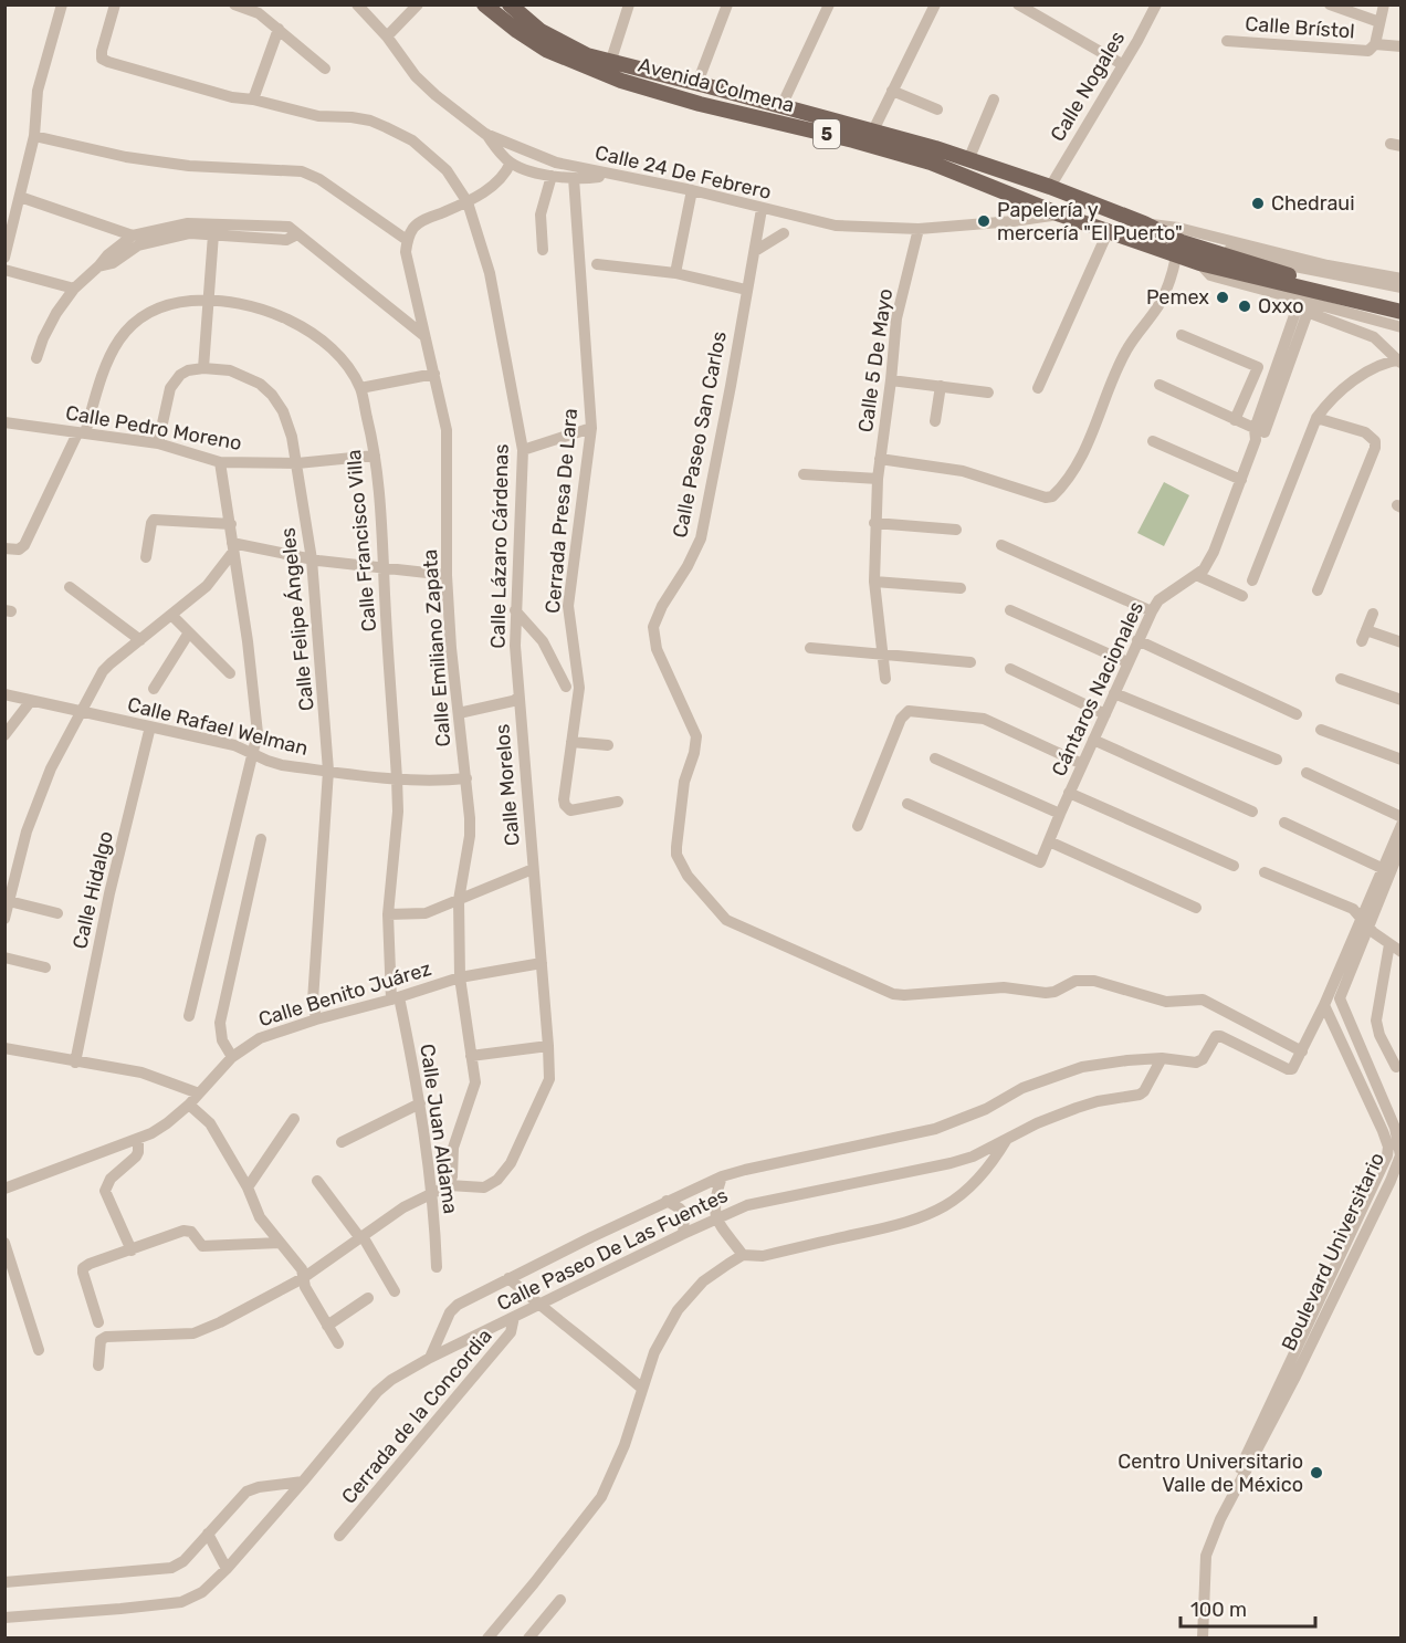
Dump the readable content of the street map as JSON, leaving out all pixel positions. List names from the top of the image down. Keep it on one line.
{"streets":{"main road":["Avenida Colmena","5"],"street":["Calle Brístol","Calle Nogales","Calle 24 De Febrero","Calle 5 De Mayo","Calle Pedro Moreno","Calle Paseo San Carlos","Cerrada Presa De Lara","Calle Francisco Villa","Calle Lázaro Cárdenas","Calle Felipe Ángeles","Calle Emiliano Zapata","Cántaros Nacionales","Calle Rafael Welman","Calle Morelos","Calle Hidalgo","Calle Benito Juárez","Calle Juan Aldama","Calle Paseo De Las Fuentes","Boulevard Universitario","Cerrada de la Concordia"]},"crossings":[["Avenida Colmena","5"],["Avenida Colmena","Calle 24 De Febrero"],["Calle Nogales","5"],["Calle 24 De Febrero","Calle 5 De Mayo"],["Calle 24 De Febrero","Calle Paseo San Carlos"],["Calle Pedro Moreno","Calle Francisco Villa"],["Calle Pedro Moreno","Calle Felipe Ángeles"],["Calle Francisco Villa","Calle Rafael Welman"],["Calle Francisco Villa","Calle Benito Juárez"],["Calle Francisco Villa","Calle Juan Aldama"],["Calle Lázaro Cárdenas","Calle Morelos"],["Calle Felipe Ángeles","Calle Rafael Welman"],["Calle Felipe Ángeles","Calle Benito Juárez"],["Calle Emiliano Zapata","Calle Rafael Welman"],["Calle Emiliano Zapata","Calle Morelos"],["Calle Emiliano Zapata","Calle Benito Juárez"],["Calle Rafael Welman","Calle Hidalgo"],["Calle Morelos","Calle Benito Juárez"],["Calle Benito Juárez","Calle Juan Aldama"],["Calle Paseo De Las Fuentes","Cerrada de la Concordia"]],"places":["Chedraui","Papelería y mercería \"El Puerto\"","Pemex","Oxxo","Centro Universitario Valle de México"],"scale_bar":"100 m"}
